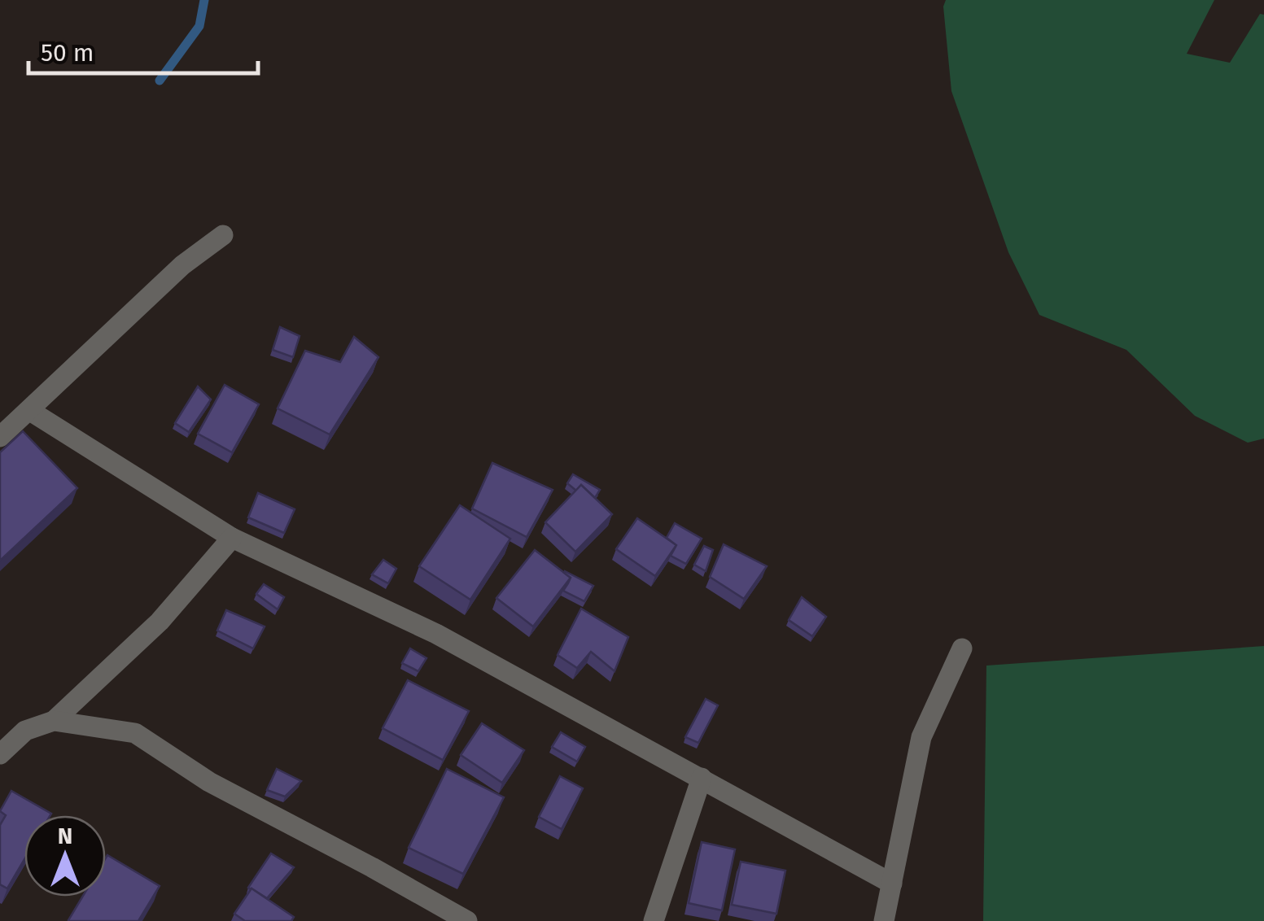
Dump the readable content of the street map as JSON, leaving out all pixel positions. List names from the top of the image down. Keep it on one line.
{"scale_bar":"50 m","north":"top"}
